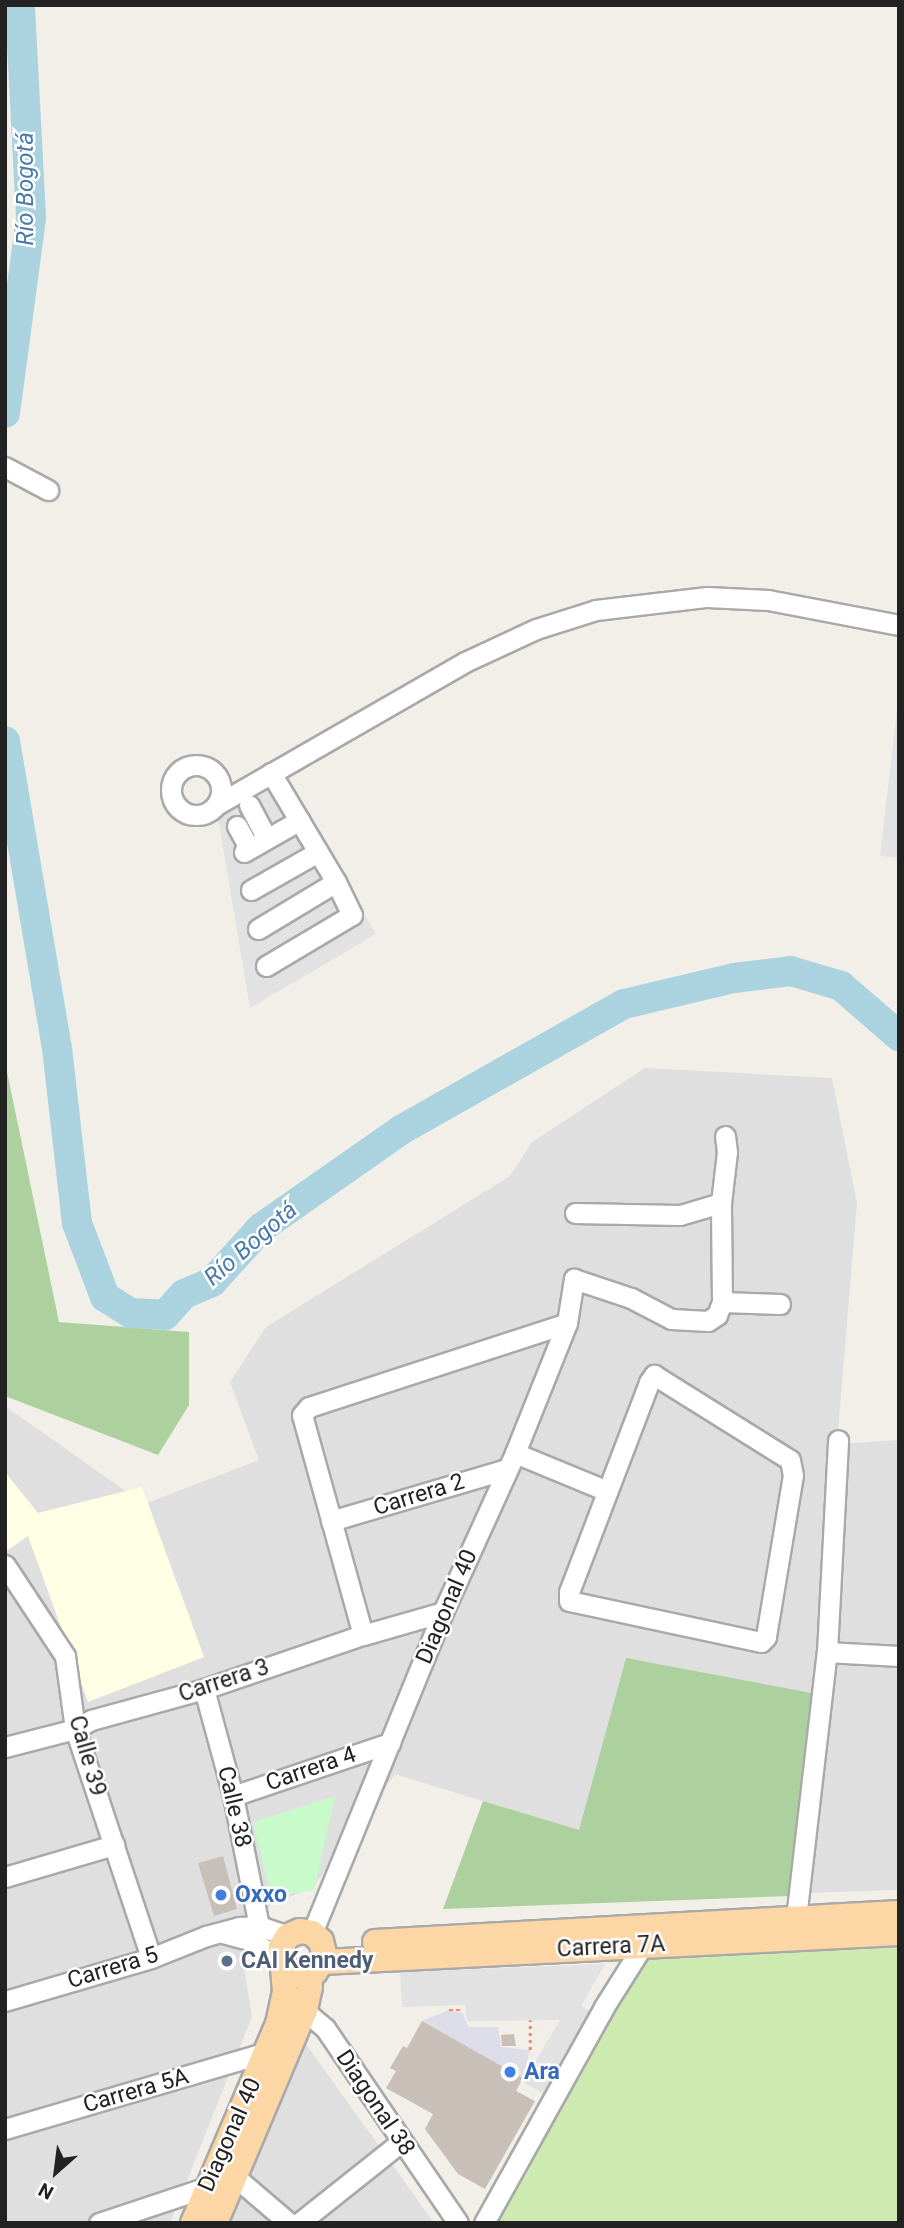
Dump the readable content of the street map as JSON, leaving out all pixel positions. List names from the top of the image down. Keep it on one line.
{"streets":{"main road":["Diagonal 40","Carrera 7A"],"street":["Carrera 2","Carrera 3","Calle 39","Carrera 4","Calle 38","Carrera 5","Carrera 5A","Diagonal 38"]},"crossings":[["Carrera 2","Diagonal 40"],["Diagonal 40","Carrera 3"],["Diagonal 40","Carrera 4"],["Diagonal 40","Carrera 7A"],["Diagonal 40","Carrera 5"],["Diagonal 40","Carrera 5A"],["Diagonal 40","Diagonal 38"],["Carrera 3","Calle 39"],["Carrera 3","Calle 38"],["Calle 39","Carrera 5"],["Carrera 4","Calle 38"],["Calle 38","Carrera 5"],["Carrera 7A","Carrera 5"]],"water":["Río Bogotá"],"places":["Oxxo","CAI Kennedy","Ara"],"north":"bottom left"}
